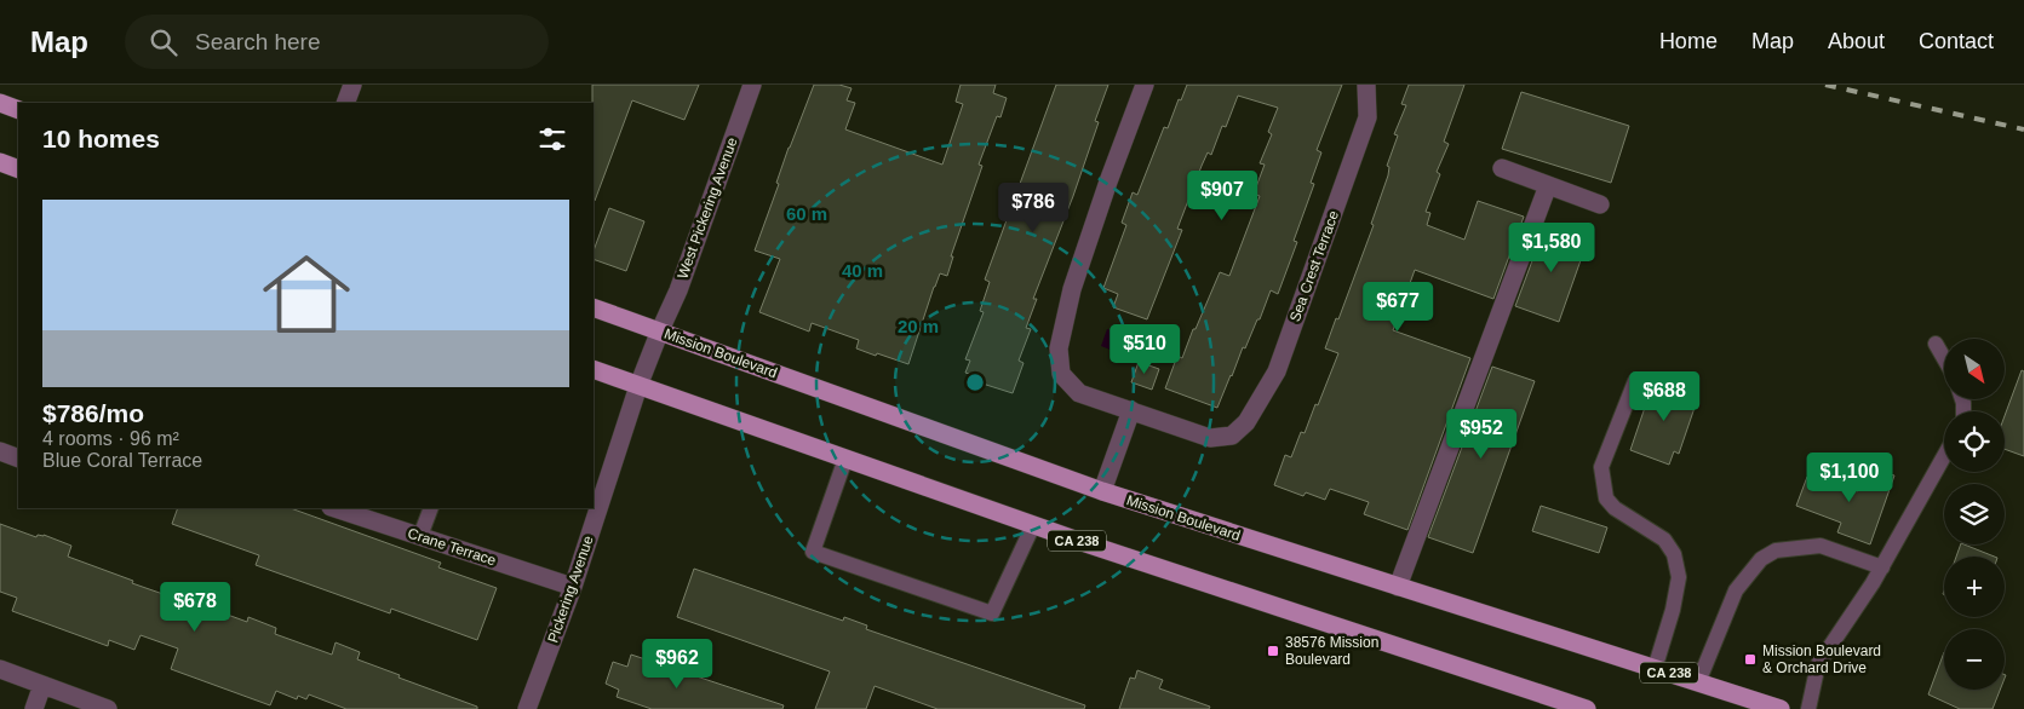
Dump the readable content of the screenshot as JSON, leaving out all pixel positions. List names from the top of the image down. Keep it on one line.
{"streets":{"main road":["Mission Boulevard","CA 238"],"street":["West Pickering Avenue","Sea Crest Terrace","Crane Terrace","Pickering Avenue"]},"crossings":[["West Pickering Avenue","Mission Boulevard"],["West Pickering Avenue","Pickering Avenue"],["Mission Boulevard","Pickering Avenue"],["CA 238","Pickering Avenue"],["Crane Terrace","Pickering Avenue"]],"places":{"transit":["38576 Mission Boulevard","Mission Boulevard & Orchard Drive"]},"north":"bottom right","page":{"header":"Map","search":"Search here","nav":["Home","Map","About","Contact"],"heading":"10 homes","price":["$907","$786","$1,580","$677","$510","$688","$952","$1,100","$678","$962"],"list":[{"name":"$786/mo","note":"4 rooms · 96 m² · Blue Coral Terrace"}],"map_buttons":["+","−"]},"rings":["60 m","40 m","20 m"]}
